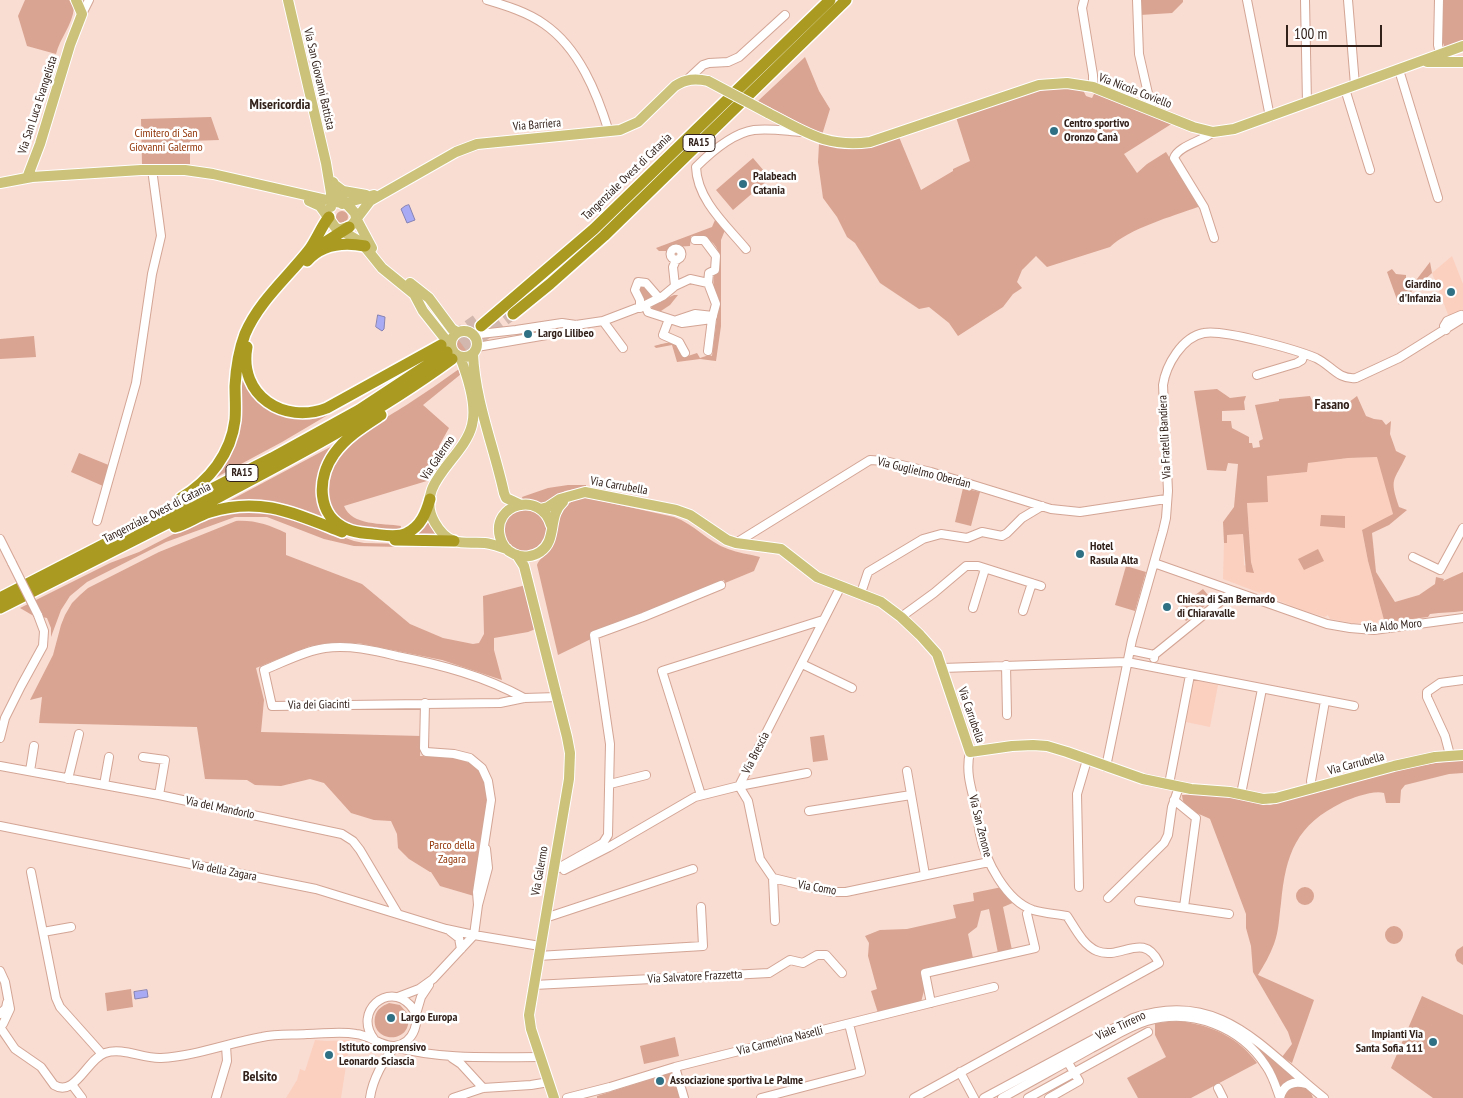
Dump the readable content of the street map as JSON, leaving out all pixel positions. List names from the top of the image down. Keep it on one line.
{"streets":{"highway":["RA15","Tangenziale Ovest di Catania"],"main road":["Via San Giovanni Battista","Via Nicola Coviello","Via San Luca Evangelista","Via Barriera","Via Galermo","Via Carrubella"],"street":["Via Fratelli Bandiera","Via Guglielmo Oberdan","Via Aldo Moro","Via dei Giacinti","Via Brescia","Via del Mandorlo","Via San Zenone","Via della Zagara","Via Como","Via Salvatore Frazzetta","Viale Tirreno","Via Carmelina Naselli"]},"crossings":[["Tangenziale Ovest di Catania","Via Galermo"],["Via Fratelli Bandiera","Via Carrubella"],["Via Fratelli Bandiera","Via Aldo Moro"],["Via Galermo","Via dei Giacinti"],["Via Galermo","Via Brescia"],["Via Galermo","Via Salvatore Frazzetta"],["Via Guglielmo Oberdan","Via Carrubella"],["Via Carrubella","Via Brescia"],["Via Carrubella","Via San Zenone"],["Via del Mandorlo","Via della Zagara"],["Via San Zenone","Via Como"]],"districts":["Misericordia","Fasano","Belsito"],"parks":["Cimitero di San Giovanni Galermo","Parco della Zagara"],"places":["Centro sportivo Oronzo Canà","Palabeach Catania","Giardino d'Infanzia","Largo Lilibeo","Hotel Rasula Alta","Chiesa di San Bernardo di Chiaravalle","Largo Europa","Impianti Via Santa Sofia 111","Istituto comprensivo Leonardo Sciascia","Associazione sportiva Le Palme"],"scale_bar":"100 m"}
